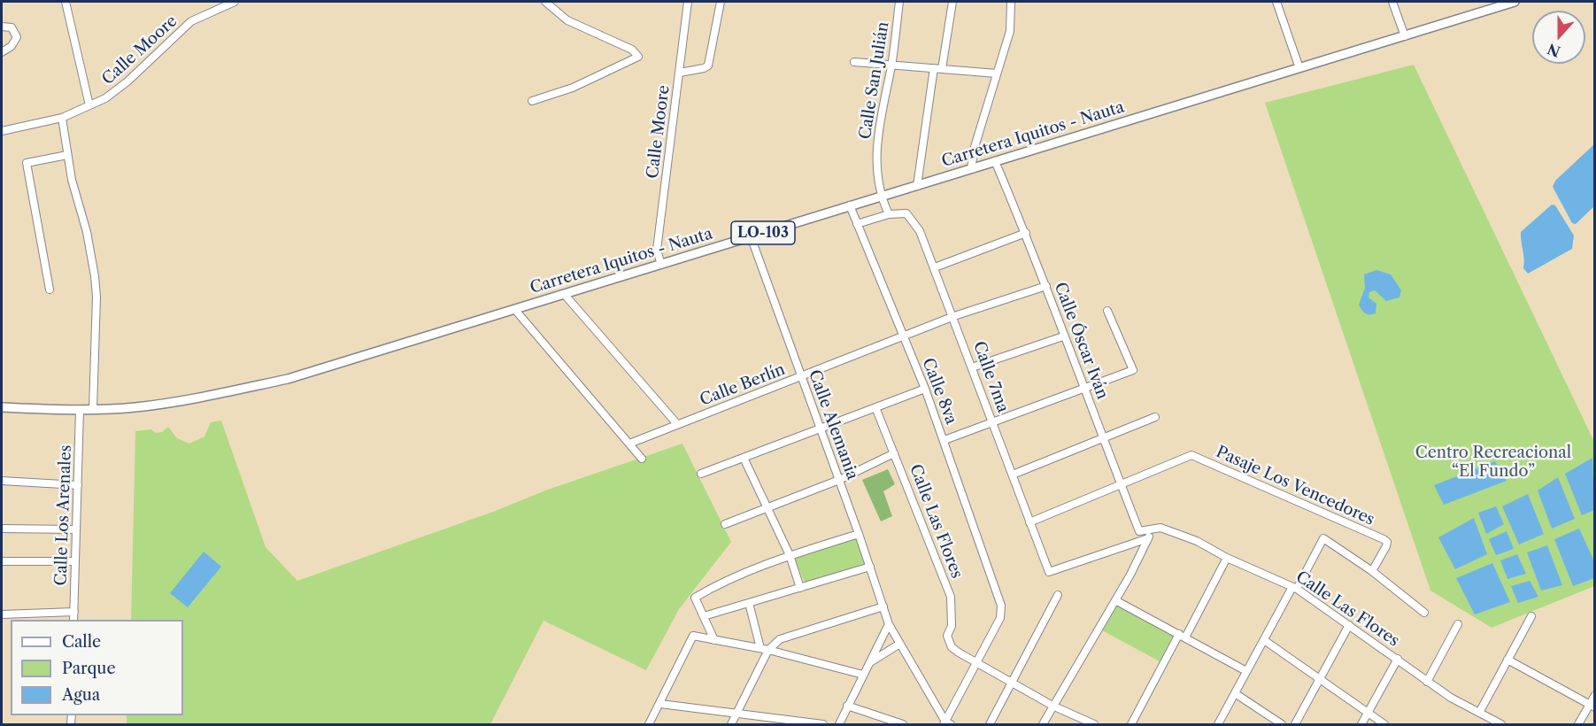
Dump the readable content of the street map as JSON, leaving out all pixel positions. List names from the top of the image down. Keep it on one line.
{"streets":{"main road":["Carretera Iquitos - Nauta","LO-103"],"street":["Calle Moore","Calle San Julián","Calle Óscar Iván","Calle 7ma","Calle Berlín","Calle 8va","Calle Alemania","Pasaje Los Vencedores","Calle Los Arenales","Calle Las Flores"]},"crossings":[["Calle Moore","Carretera Iquitos - Nauta"],["Calle San Julián","Carretera Iquitos - Nauta"],["Carretera Iquitos - Nauta","Calle Óscar Iván"],["Carretera Iquitos - Nauta","Calle 8va"],["Carretera Iquitos - Nauta","Calle Alemania"],["Carretera Iquitos - Nauta","Calle Los Arenales"],["Calle Óscar Iván","Calle Berlín"],["Calle Óscar Iván","Pasaje Los Vencedores"],["Calle Óscar Iván","Calle Las Flores"],["Calle 7ma","Calle Berlín"],["Calle 7ma","Calle 8va"],["Calle Berlín","Calle 8va"],["Calle Berlín","Calle Alemania"],["Calle 8va","Calle Alemania"],["Calle 8va","Calle Las Flores"]],"parks":["Centro Recreacional “El Fundo”"],"legend":["Calle","Parque","Agua"],"north":"bottom"}
